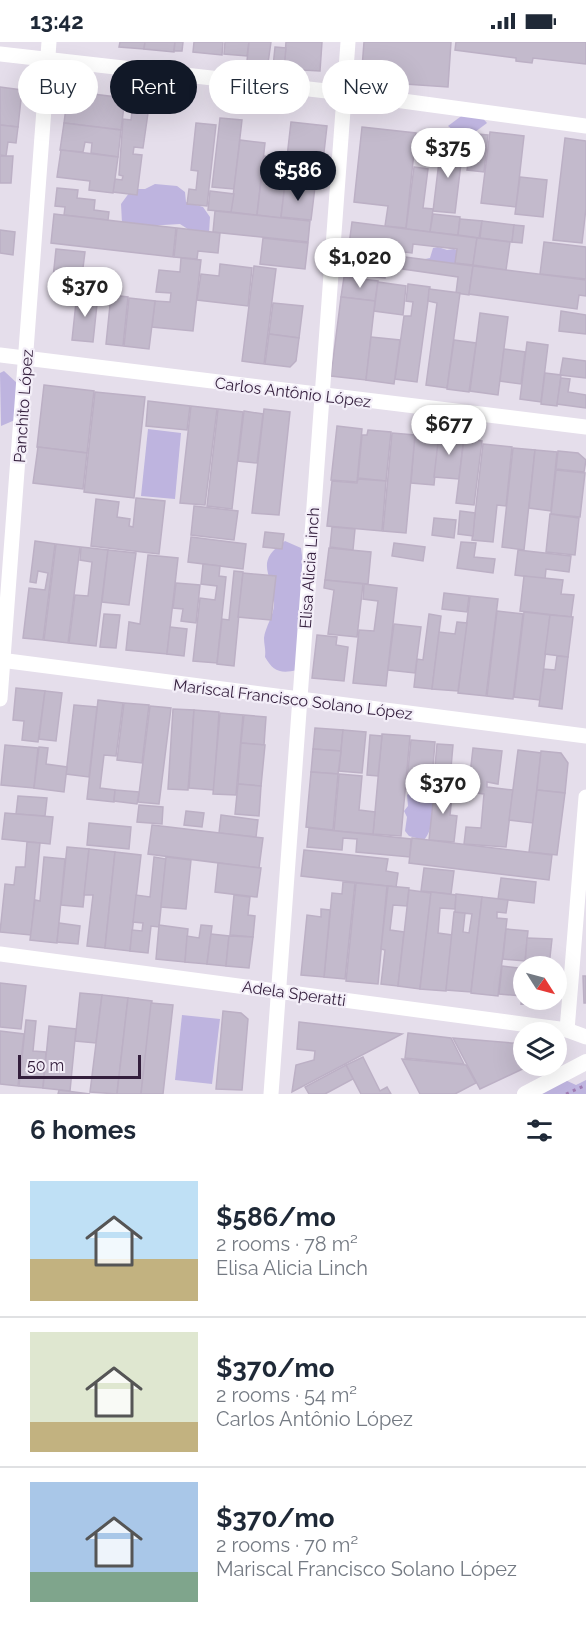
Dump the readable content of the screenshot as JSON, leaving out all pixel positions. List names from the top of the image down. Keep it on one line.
{"streets":{"street":["Carlos Antônio López","Panchito López","Elisa Alicia Linch","Mariscal Francisco Solano López","Adela Speratti"]},"crossings":[["Carlos Antônio López","Panchito López"],["Carlos Antônio López","Elisa Alicia Linch"],["Panchito López","Mariscal Francisco Solano López"],["Elisa Alicia Linch","Mariscal Francisco Solano López"],["Elisa Alicia Linch","Adela Speratti"]],"scale_bar":"50 m","north":"bottom right","page":{"status":"13:42","chip":["Buy","Rent","Filters","New"],"price":["$375","$586","$1,020","$370","$677","$370"],"scale":"50 m","heading":"6 homes","list":[{"name":"$586/mo","note":"2 rooms · 78 m² · Elisa Alicia Linch"},{"name":"$370/mo","note":"2 rooms · 54 m² · Carlos Antônio López"},{"name":"$370/mo","note":"2 rooms · 70 m² · Mariscal Francisco Solano López"}]}}
